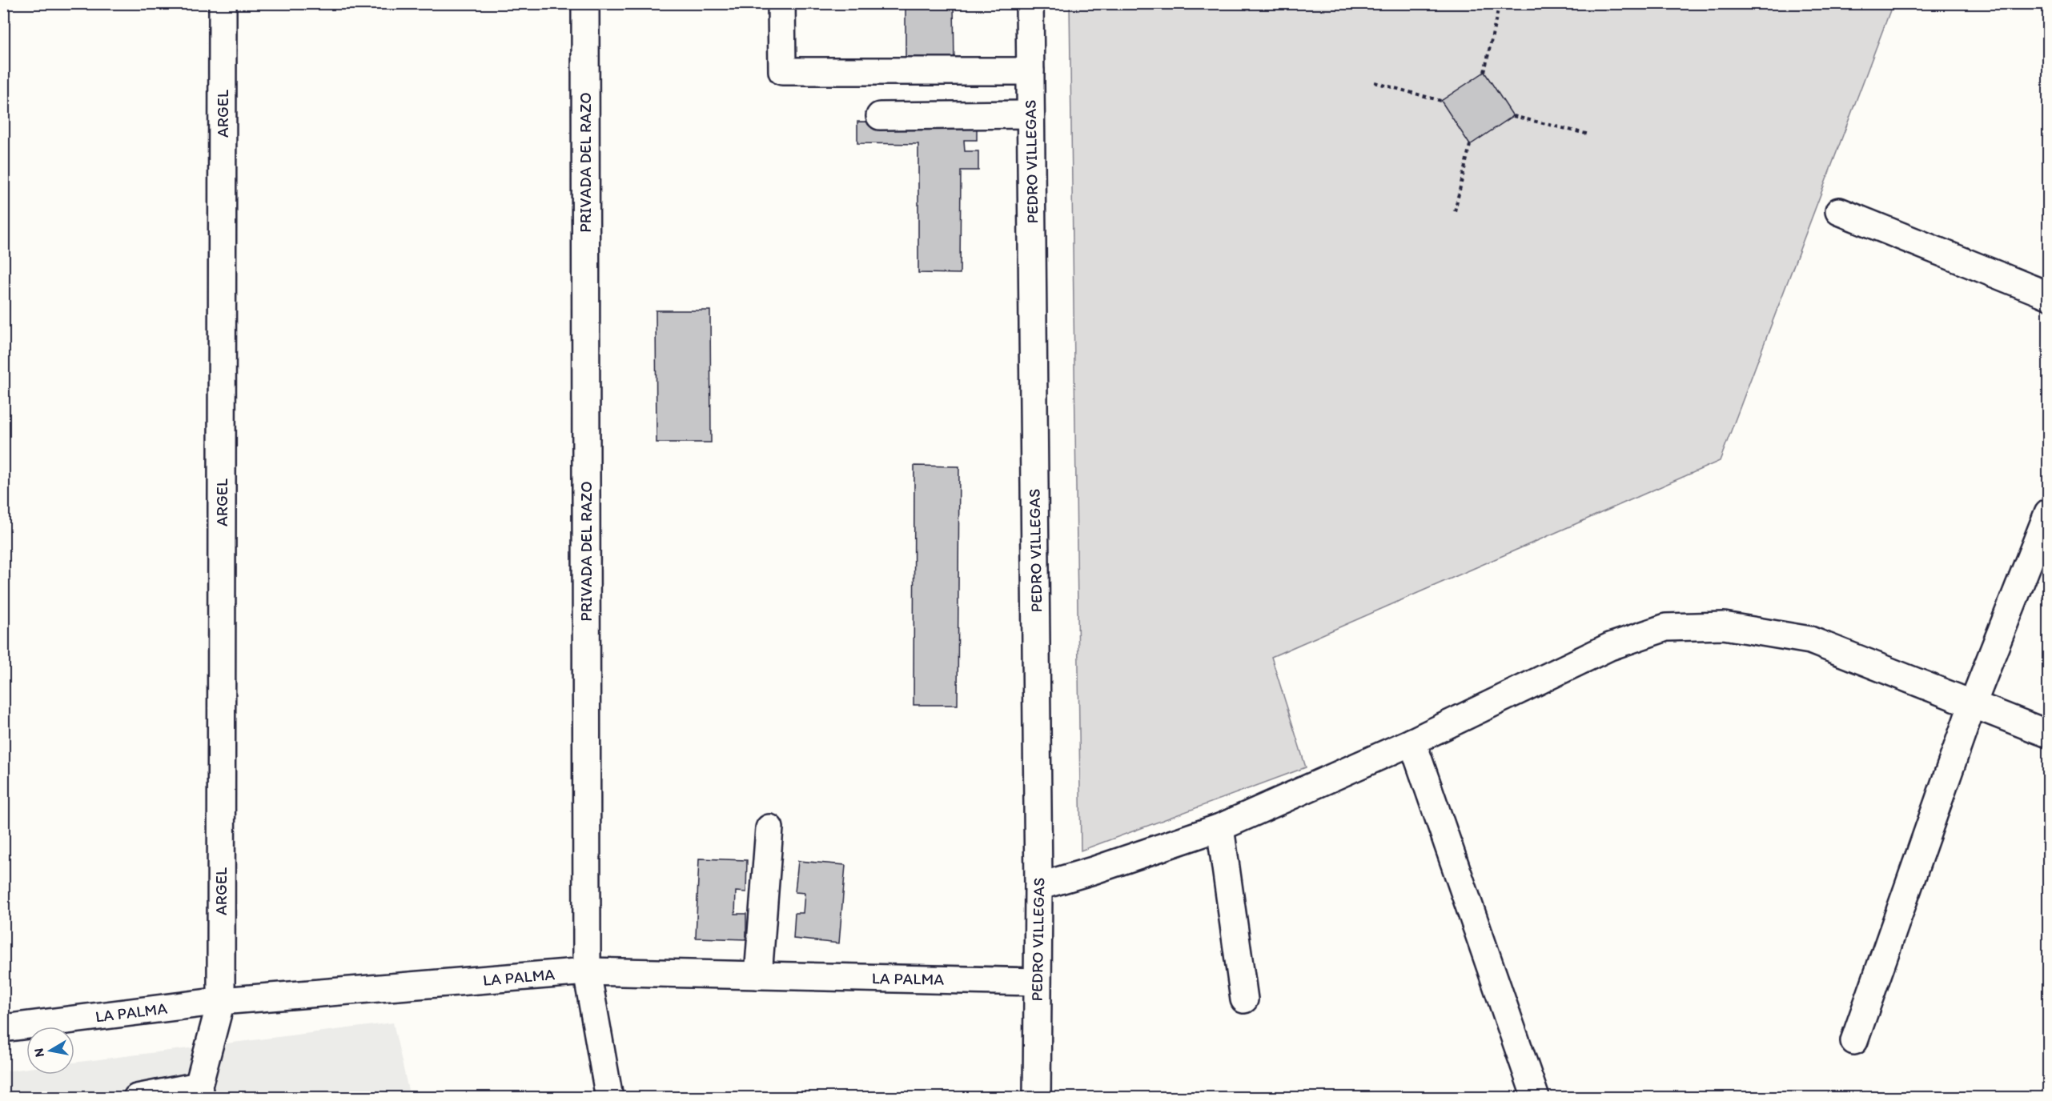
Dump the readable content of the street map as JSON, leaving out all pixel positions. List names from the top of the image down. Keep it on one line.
{"streets":{"street":["ARGEL","PEDRO VILLEGAS","PRIVADA DEL RAZO","LA PALMA"]},"crossings":[["ARGEL","LA PALMA"],["PEDRO VILLEGAS","LA PALMA"],["PRIVADA DEL RAZO","LA PALMA"]],"north":"left"}
